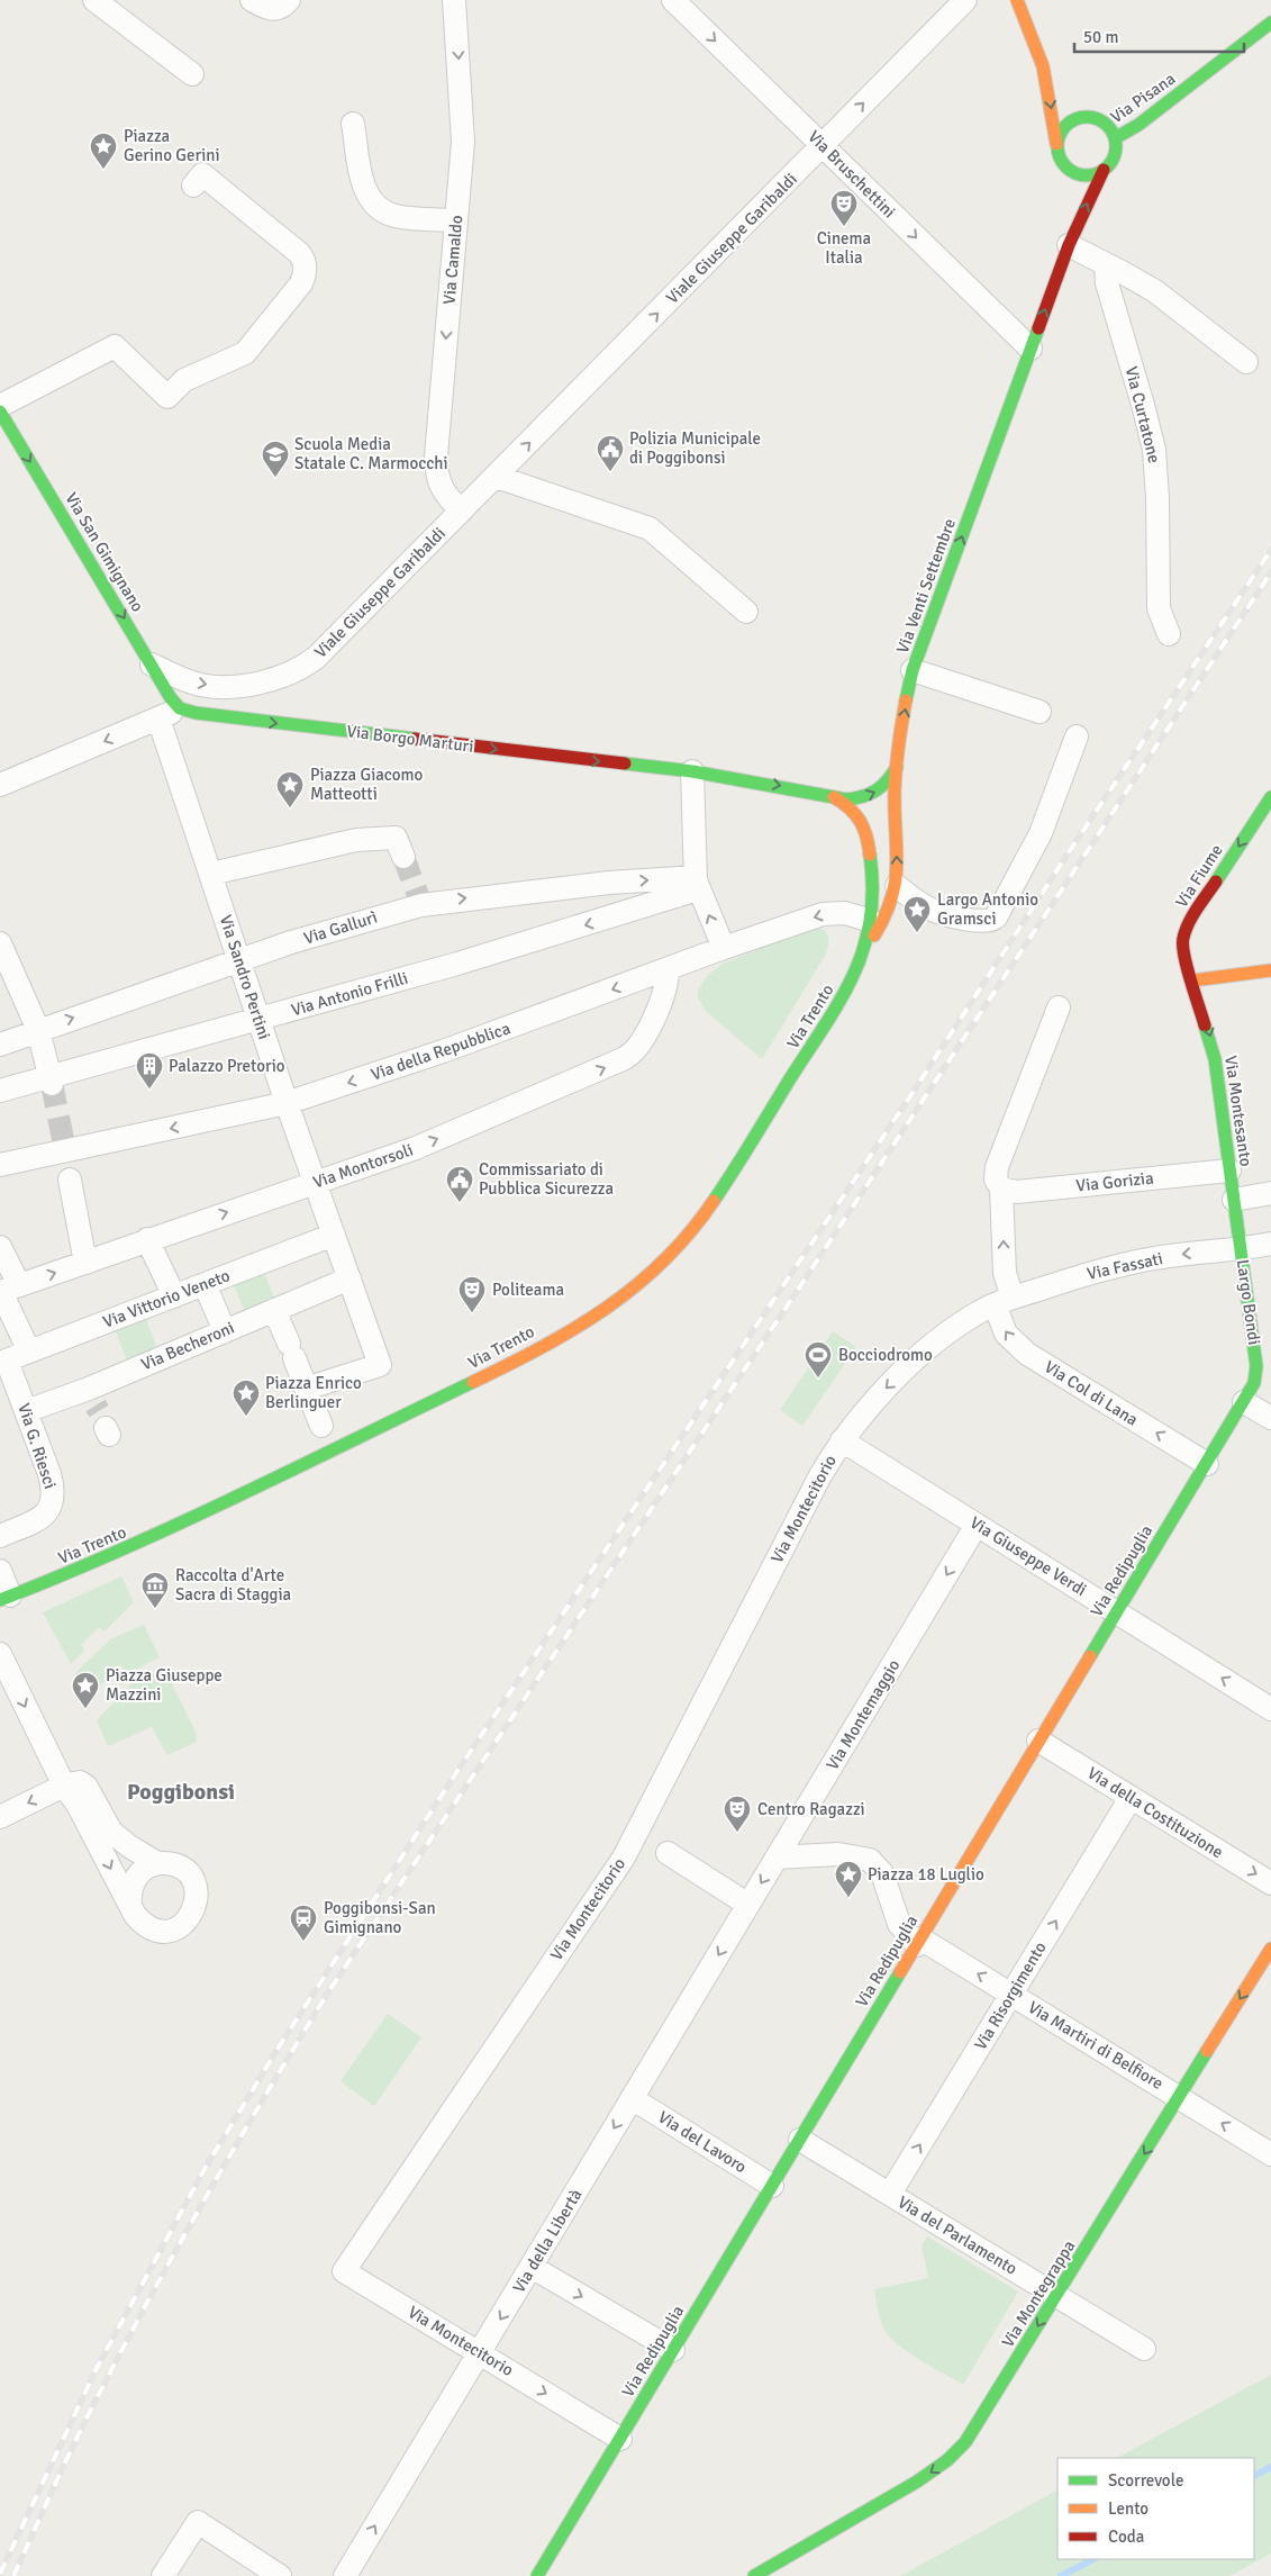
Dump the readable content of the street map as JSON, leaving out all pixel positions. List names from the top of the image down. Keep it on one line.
{"streets":{"main road":["Via Pisana","Via San Gimignano","Via Venti Settembre","Via Borgo Marturi","Via Fiume","Via Trento","Via Montesanto","Largo Bondi","Via Redipuglia","Via Montegrappa"],"street":["Via Bruschettini","Viale Giuseppe Garibaldi","Via Camaldo","Via Curtatone","Via Gallurì","Via Sandro Pertini","Via Antonio Frilli","Via della Repubblica","Via Montorsoli","Via Gorizia","Via Fassati","Via Vittorio Veneto","Via Becheroni","Via Col di Lana","Via G. Riesci","Via Montecitorio","Via Giuseppe Verdi","Via Montemaggio","Via della Costituzione","Via Risorgimento","Via Martiri di Belfiore","Via del Lavoro","Via del Parlamento","Via della Libertà"]},"crossings":[["Via Pisana","Via Venti Settembre"],["Via Bruschettini","Viale Giuseppe Garibaldi"],["Via Bruschettini","Via Venti Settembre"],["Viale Giuseppe Garibaldi","Via Camaldo"],["Viale Giuseppe Garibaldi","Via San Gimignano"],["Via San Gimignano","Via Borgo Marturi"],["Via Venti Settembre","Via Trento"],["Via Fiume","Via Montesanto"],["Via Gallurì","Via Sandro Pertini"],["Via Gallurì","Via Antonio Frilli"],["Via Sandro Pertini","Via Antonio Frilli"],["Via Sandro Pertini","Via della Repubblica"],["Via Sandro Pertini","Via Montorsoli"],["Via Sandro Pertini","Via Vittorio Veneto"],["Via Sandro Pertini","Via Becheroni"],["Via della Repubblica","Via Montorsoli"],["Via Montesanto","Via Gorizia"],["Via Montesanto","Via Fassati"],["Via Montesanto","Largo Bondi"],["Via Fassati","Largo Bondi"],["Via Fassati","Via Col di Lana"],["Via Fassati","Via Montecitorio"],["Via Vittorio Veneto","Via G. Riesci"],["Largo Bondi","Via Redipuglia"],["Via Becheroni","Via G. Riesci"],["Via Col di Lana","Via Montecitorio"],["Via Col di Lana","Via Redipuglia"],["Via Montecitorio","Via Giuseppe Verdi"],["Via Montecitorio","Via Redipuglia"],["Via Montecitorio","Via della Libertà"],["Via Giuseppe Verdi","Via Redipuglia"],["Via Giuseppe Verdi","Via Montemaggio"],["Via Redipuglia","Via della Costituzione"],["Via Redipuglia","Via Martiri di Belfiore"],["Via Redipuglia","Via del Lavoro"],["Via Redipuglia","Via del Parlamento"],["Via Montemaggio","Via Martiri di Belfiore"],["Via Montemaggio","Via della Libertà"],["Via della Costituzione","Via Risorgimento"],["Via Risorgimento","Via Martiri di Belfiore"],["Via Risorgimento","Via del Parlamento"],["Via Martiri di Belfiore","Via Montegrappa"],["Via del Lavoro","Via della Libertà"],["Via del Parlamento","Via Montegrappa"]],"one_way":["Via Bruschettini","Viale Giuseppe Garibaldi","Via Camaldo","Via San Gimignano","Via Venti Settembre","Via Borgo Marturi","Via Fiume","Via della Repubblica","Via Montesanto","Via Montorsoli","Via Fassati","Via Col di Lana","Via Giuseppe Verdi","Via Montemaggio","Via della Costituzione","Via Risorgimento","Via Martiri di Belfiore","Via Montegrappa"],"districts":["Poggibonsi"],"places":{"place":["Piazza Gerino Gerini","Piazza Giacomo Matteotti","Largo Antonio Gramsci","Piazza Enrico Berlinguer","Piazza Giuseppe Mazzini","Piazza 18 Luglio"],"theatre":["Cinema Italia","Politeama","Centro Ragazzi"],"public building":["Polizia Municipale di Poggibonsi","Commissariato di Pubblica Sicurezza"],"school or university":["Scuola Media Statale C. Marmocchi"],"building":["Palazzo Pretorio"],"sports":["Bocciodromo"],"museum":["Raccolta d'Arte Sacra di Staggia"],"station":["Poggibonsi-San Gimignano"]},"legend":["Scorrevole","Lento","Coda"],"scale_bar":"50 m"}
